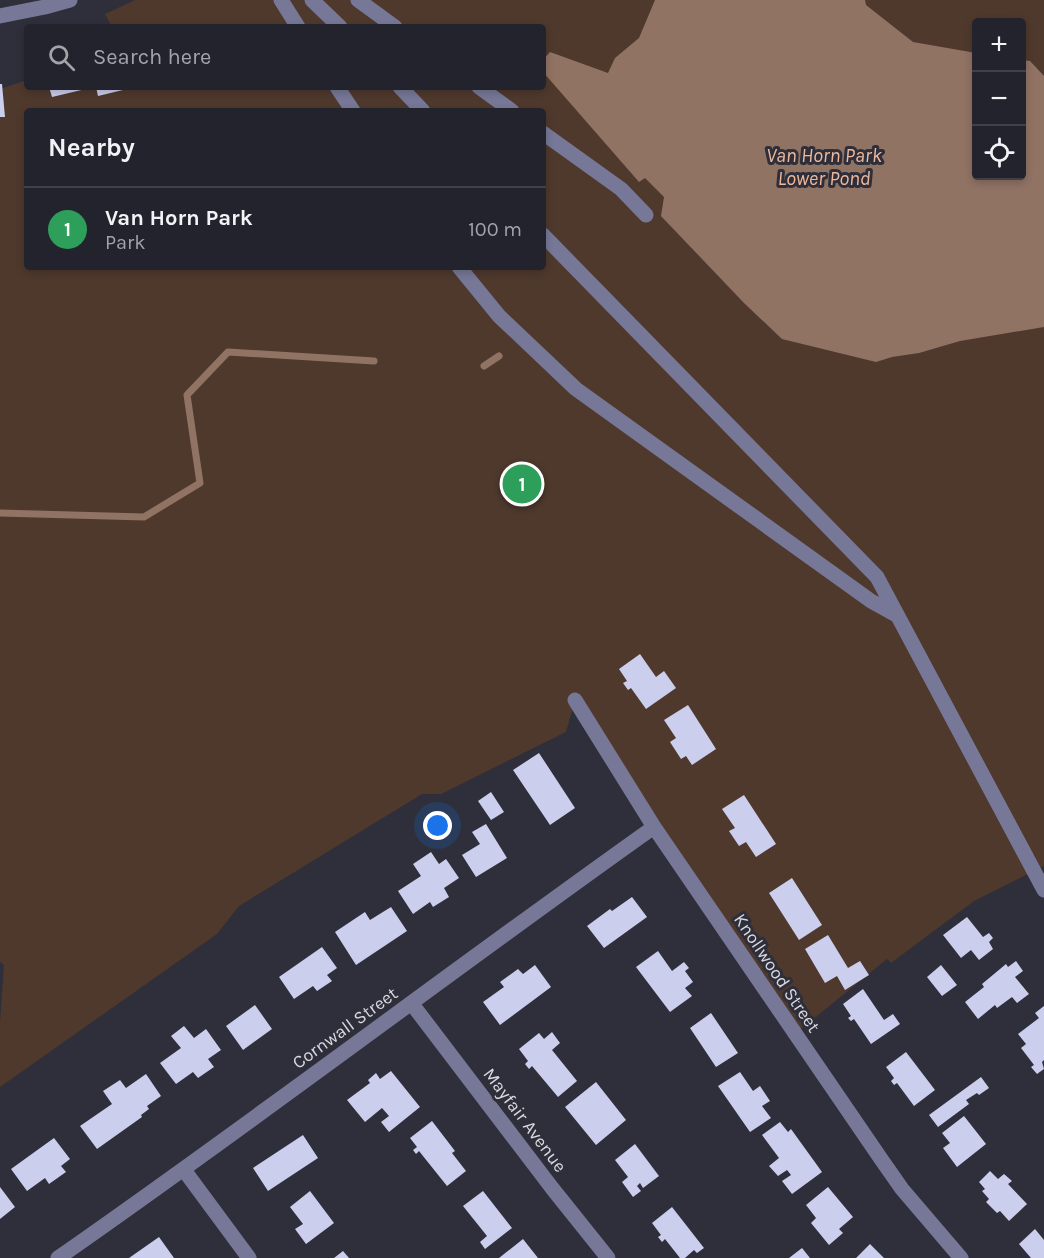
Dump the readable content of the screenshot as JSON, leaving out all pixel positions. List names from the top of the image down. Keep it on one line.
{"streets":{"street":["Knollwood Street","Cornwall Street","Mayfair Avenue"]},"crossings":[["Knollwood Street","Cornwall Street"],["Cornwall Street","Mayfair Avenue"]],"water":["Van Horn Park Lower Pond"],"page":{"map_buttons":["+","−"],"search":"Search here","heading":"Nearby","list":[{"mark":"1","name":"Van Horn Park","note":"Park","value":"100 m"}],"pins":"1"}}
